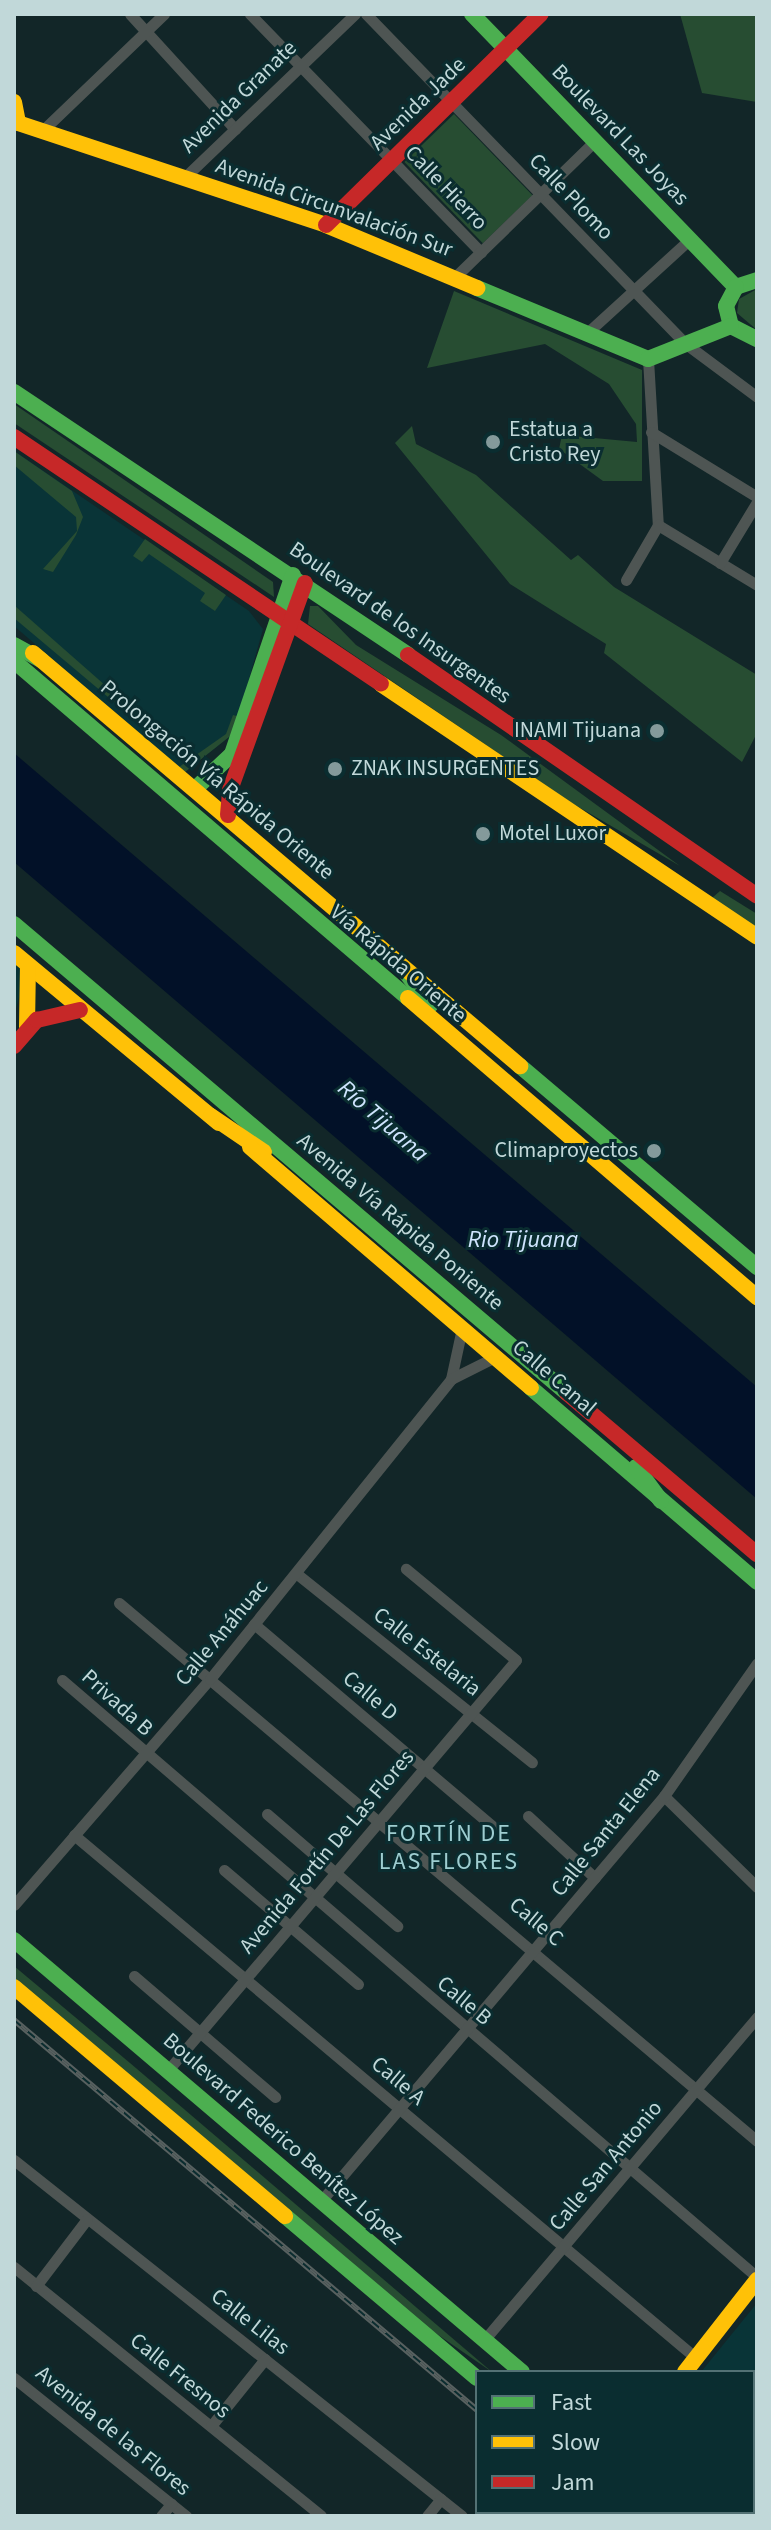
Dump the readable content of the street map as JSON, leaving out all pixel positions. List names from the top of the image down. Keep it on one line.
{"streets":{"main road":["Avenida Jade","Boulevard Las Joyas","Avenida Circunvalación Sur","Boulevard de los Insurgentes","Prolongación Vía Rápida Oriente","Vía Rápida Oriente","Avenida Vía Rápida Poniente","Calle Canal","Boulevard Federico Benítez López"],"street":["Avenida Granate","Calle Hierro","Calle Plomo","Calle Anáhuac","Calle Estelaria","Calle D","Privada B","Calle Santa Elena","Avenida Fortín De Las Flores","Calle C","Calle B","Calle A","Calle San Antonio","Calle Lilas","Calle Fresnos","Avenida de las Flores"]},"crossings":[["Avenida Granate","Calle Hierro"],["Avenida Granate","Avenida Circunvalación Sur"],["Avenida Jade","Boulevard Las Joyas"],["Avenida Jade","Calle Hierro"],["Avenida Jade","Calle Plomo"],["Avenida Jade","Avenida Circunvalación Sur"],["Calle Canal","Calle Anáhuac"],["Calle Anáhuac","Calle Estelaria"],["Calle Anáhuac","Calle D"],["Calle Anáhuac","Privada B"],["Calle Anáhuac","Calle C"],["Calle Anáhuac","Calle B"],["Calle Anáhuac","Calle A"],["Calle Estelaria","Avenida Fortín De Las Flores"],["Calle D","Avenida Fortín De Las Flores"],["Privada B","Calle B"],["Calle Santa Elena","Calle C"],["Calle Santa Elena","Calle B"],["Calle Santa Elena","Calle A"],["Calle Santa Elena","Boulevard Federico Benítez López"],["Avenida Fortín De Las Flores","Calle C"],["Avenida Fortín De Las Flores","Calle B"],["Avenida Fortín De Las Flores","Calle A"],["Avenida Fortín De Las Flores","Boulevard Federico Benítez López"],["Calle C","Calle San Antonio"],["Calle B","Calle San Antonio"],["Calle A","Calle San Antonio"],["Boulevard Federico Benítez López","Calle San Antonio"]],"districts":["FORTÍN DE LAS FLORES"],"water":["Río Tijuana","Rio Tijuana"],"places":["Estatua a Cristo Rey","INAMI Tijuana","ZNAK INSURGENTES","Motel Luxor","Climaproyectos"],"legend":["Fast","Slow","Jam"]}
